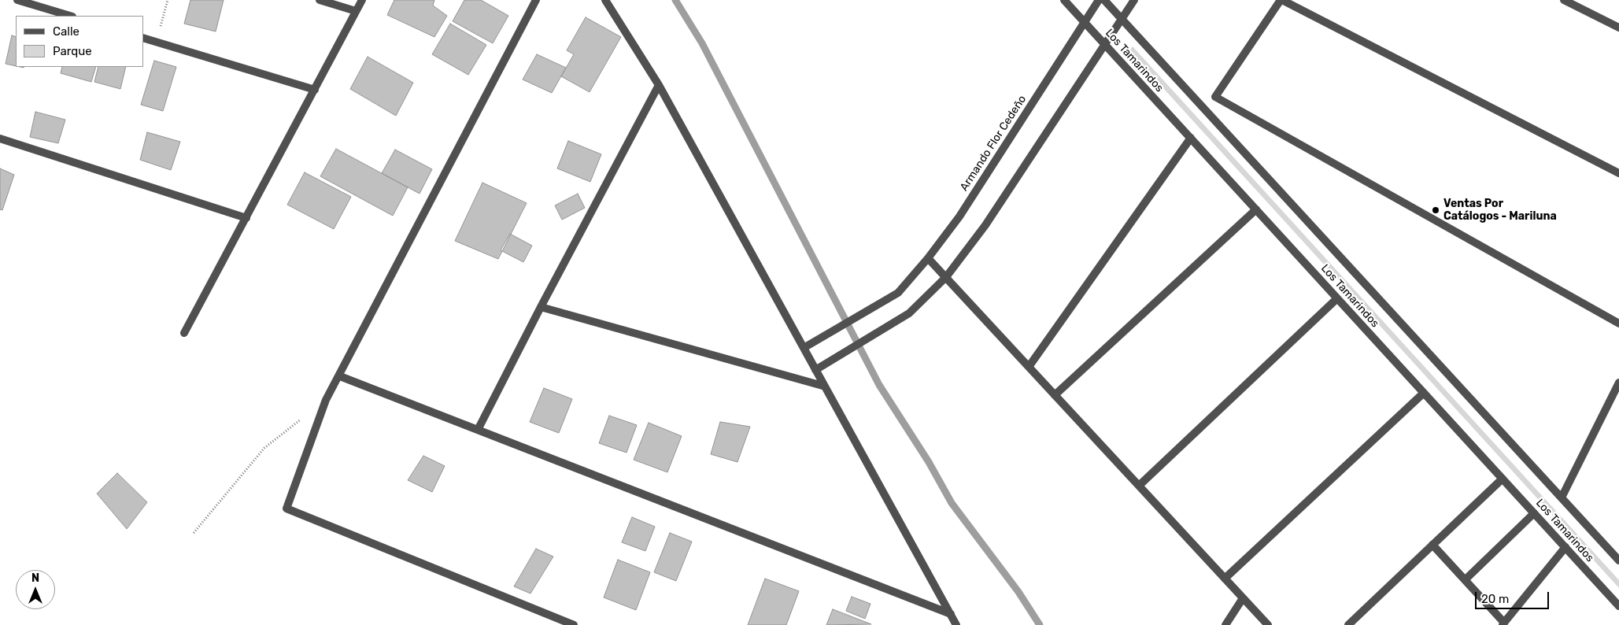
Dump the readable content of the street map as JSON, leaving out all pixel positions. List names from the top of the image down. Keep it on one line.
{"streets":{"street":["Los Tamarindos","Armando Flor Cedeño"]},"crossings":[["Los Tamarindos","Armando Flor Cedeño"]],"places":["Ventas Por Catálogos - Mariluna"],"legend":["Calle","Parque"],"scale_bar":"20 m","north":"top"}
